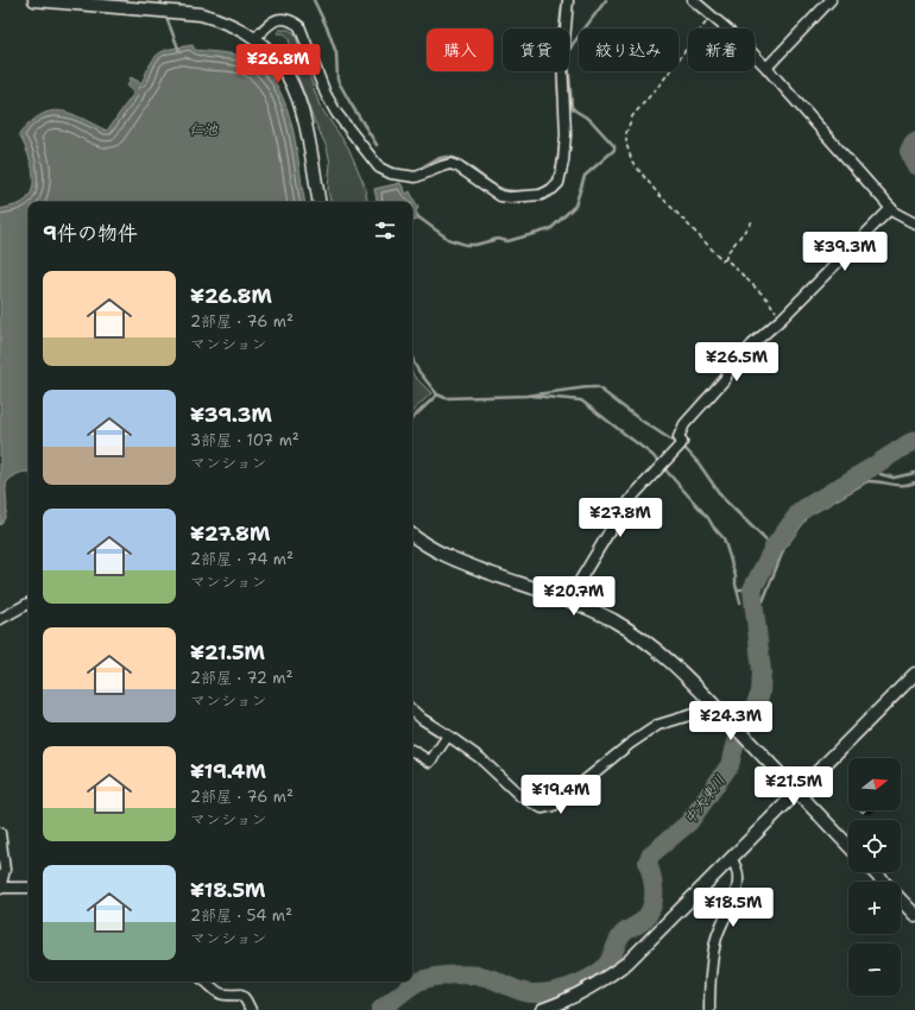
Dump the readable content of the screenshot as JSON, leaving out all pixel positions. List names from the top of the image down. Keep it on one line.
{"water":["仁池","中大束川"],"north":"right","page":{"chip":["購入","賃貸","絞り込み","新着"],"price":["¥26.8M","¥39.3M","¥26.5M","¥27.8M","¥20.7M","¥24.3M","¥21.5M","¥19.4M","¥18.5M"],"heading":"9件の物件","list":[{"name":"¥26.8M","note":"2部屋 · 76 m² · マンション"},{"name":"¥39.3M","note":"3部屋 · 107 m² · マンション"},{"name":"¥27.8M","note":"2部屋 · 74 m² · マンション"},{"name":"¥21.5M","note":"2部屋 · 72 m² · マンション"},{"name":"¥19.4M","note":"2部屋 · 76 m² · マンション"},{"name":"¥18.5M","note":"2部屋 · 54 m² · マンション"}],"map_buttons":["+","−"]}}
